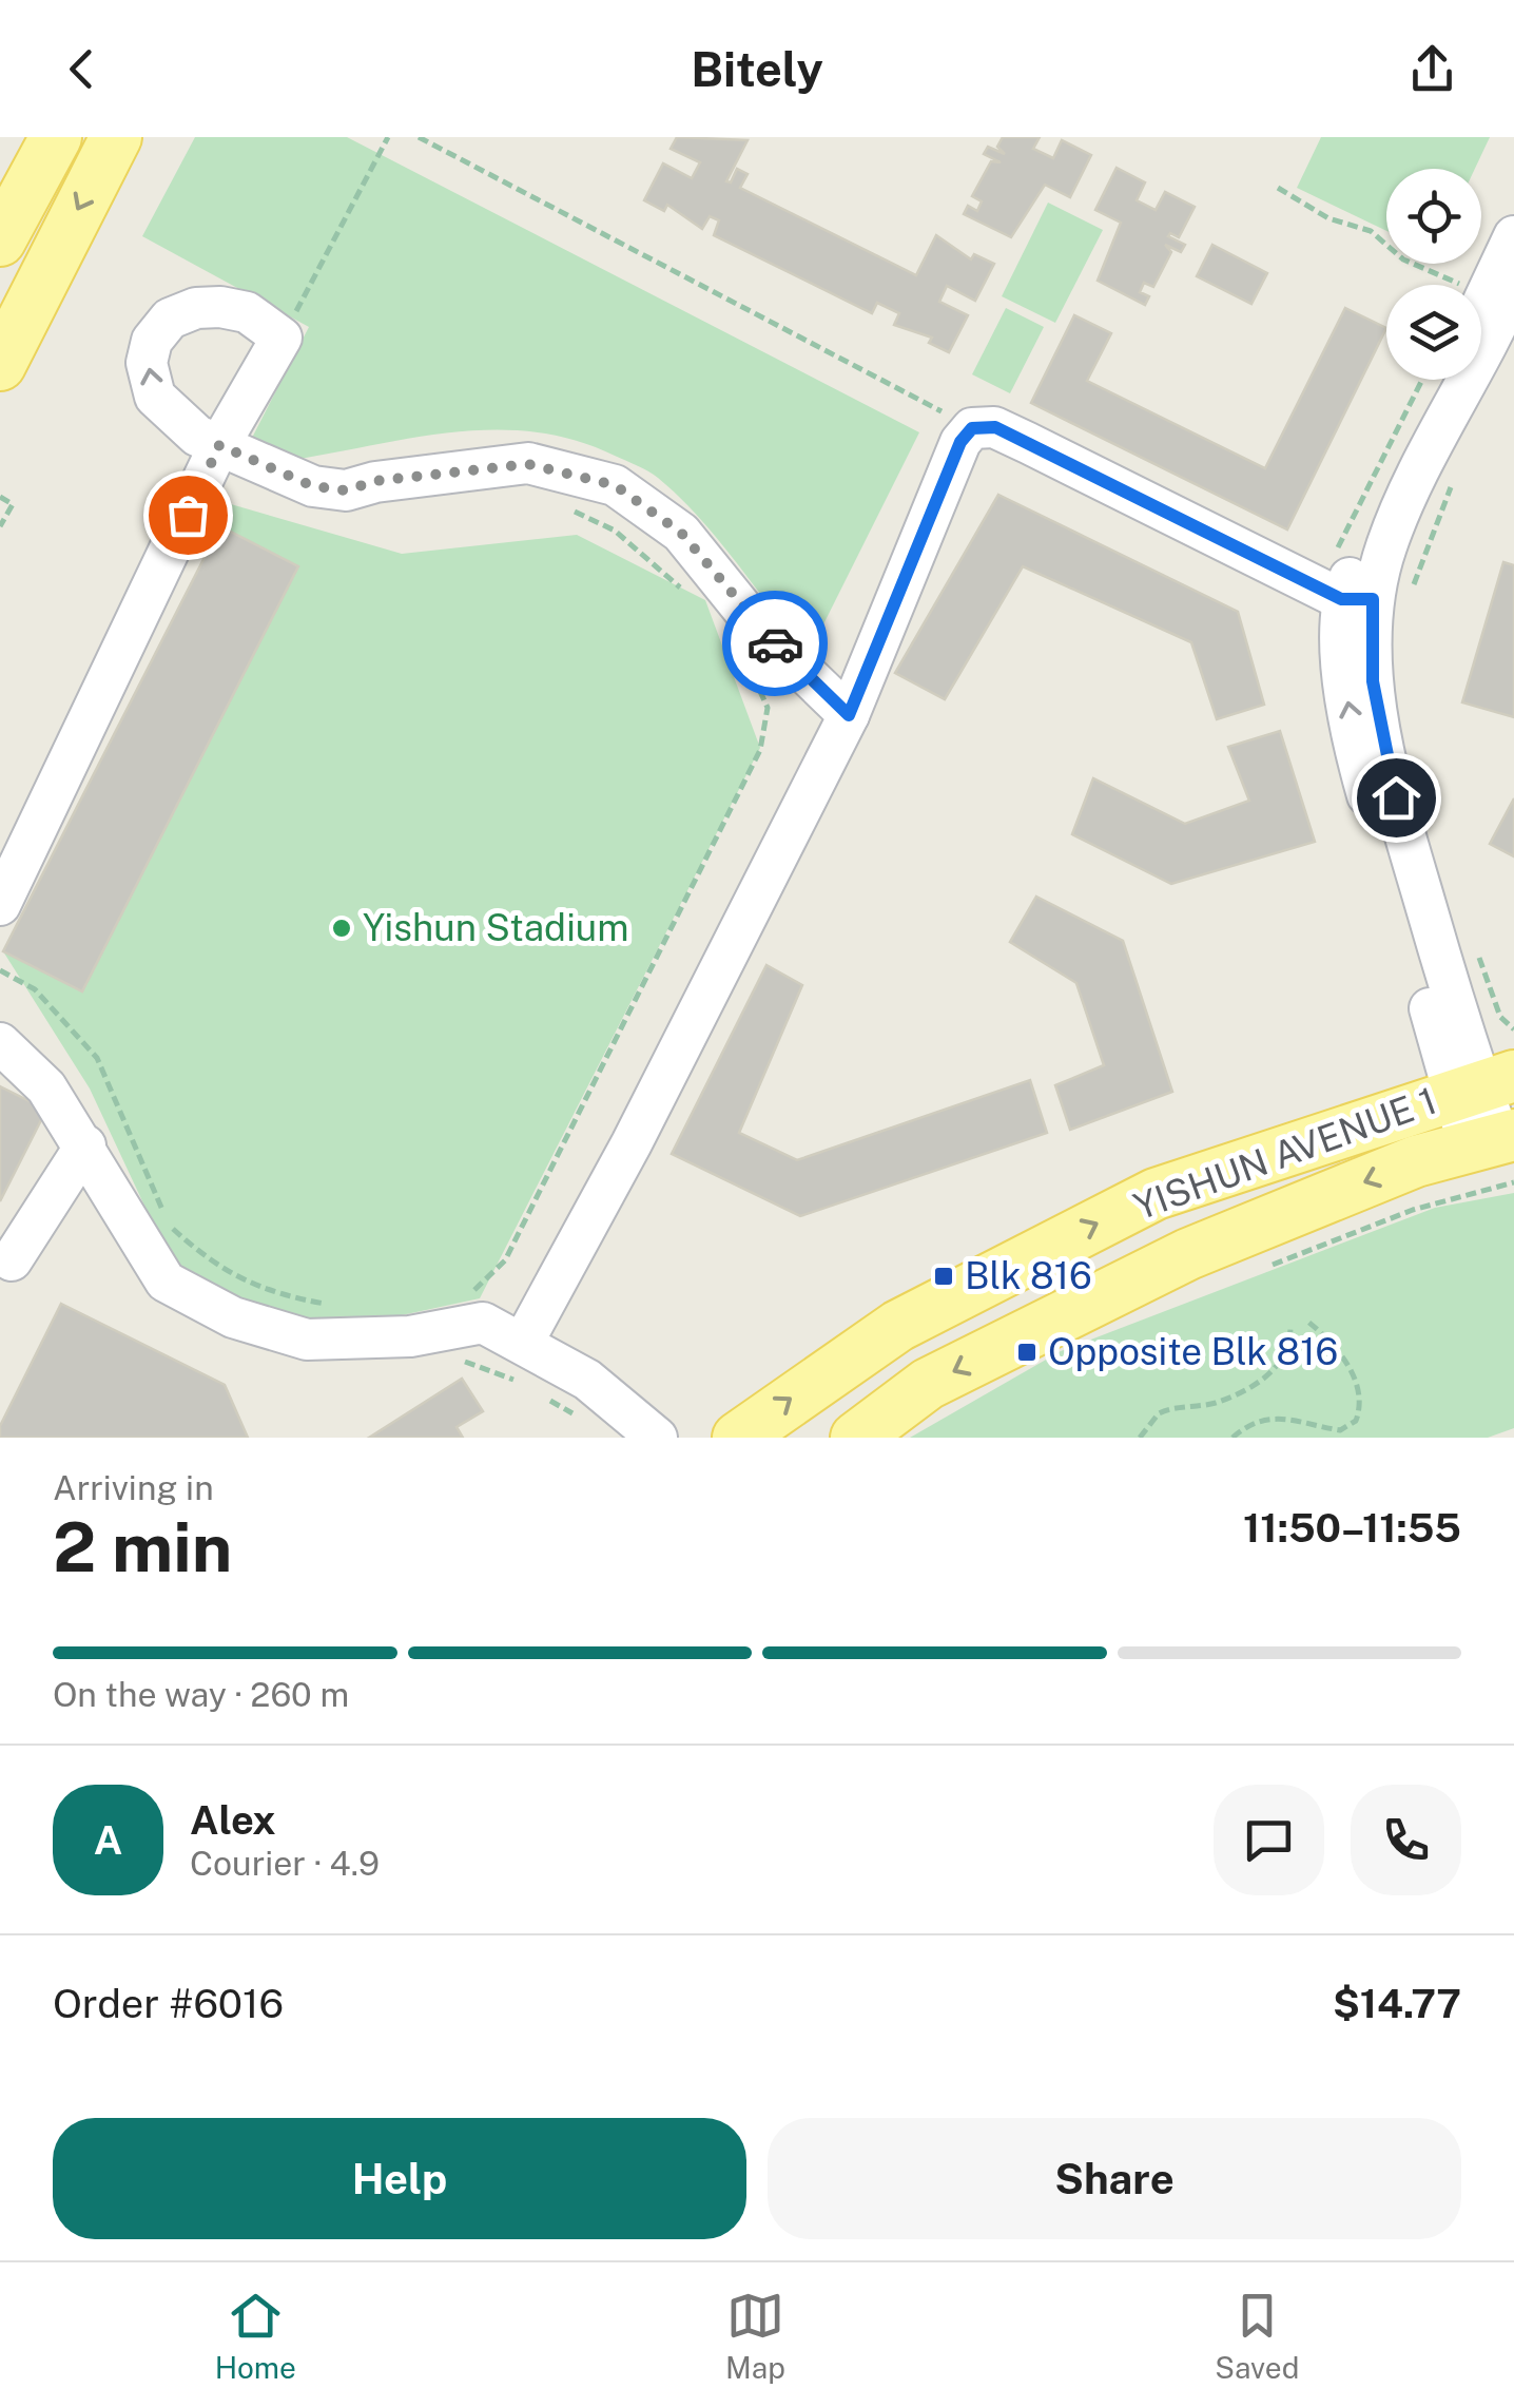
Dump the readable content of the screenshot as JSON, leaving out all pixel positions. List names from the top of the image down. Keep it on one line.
{"streets":{"main road":["YISHUN AVENUE 1"]},"places":{"other":["Yishun Stadium"],"transit":["Blk 816","Opposite Blk 816"]},"page":{"header":"Bitely","heading":["2 min","Arriving in","11:50–11:55"],"panel":["Alex","Courier · 4.9","Order #6016","$14.77"],"bar":"On the way · 260 m","round":"A","buttons":["Help","Share"],"tabs":["Home","Map","Saved"]}}
